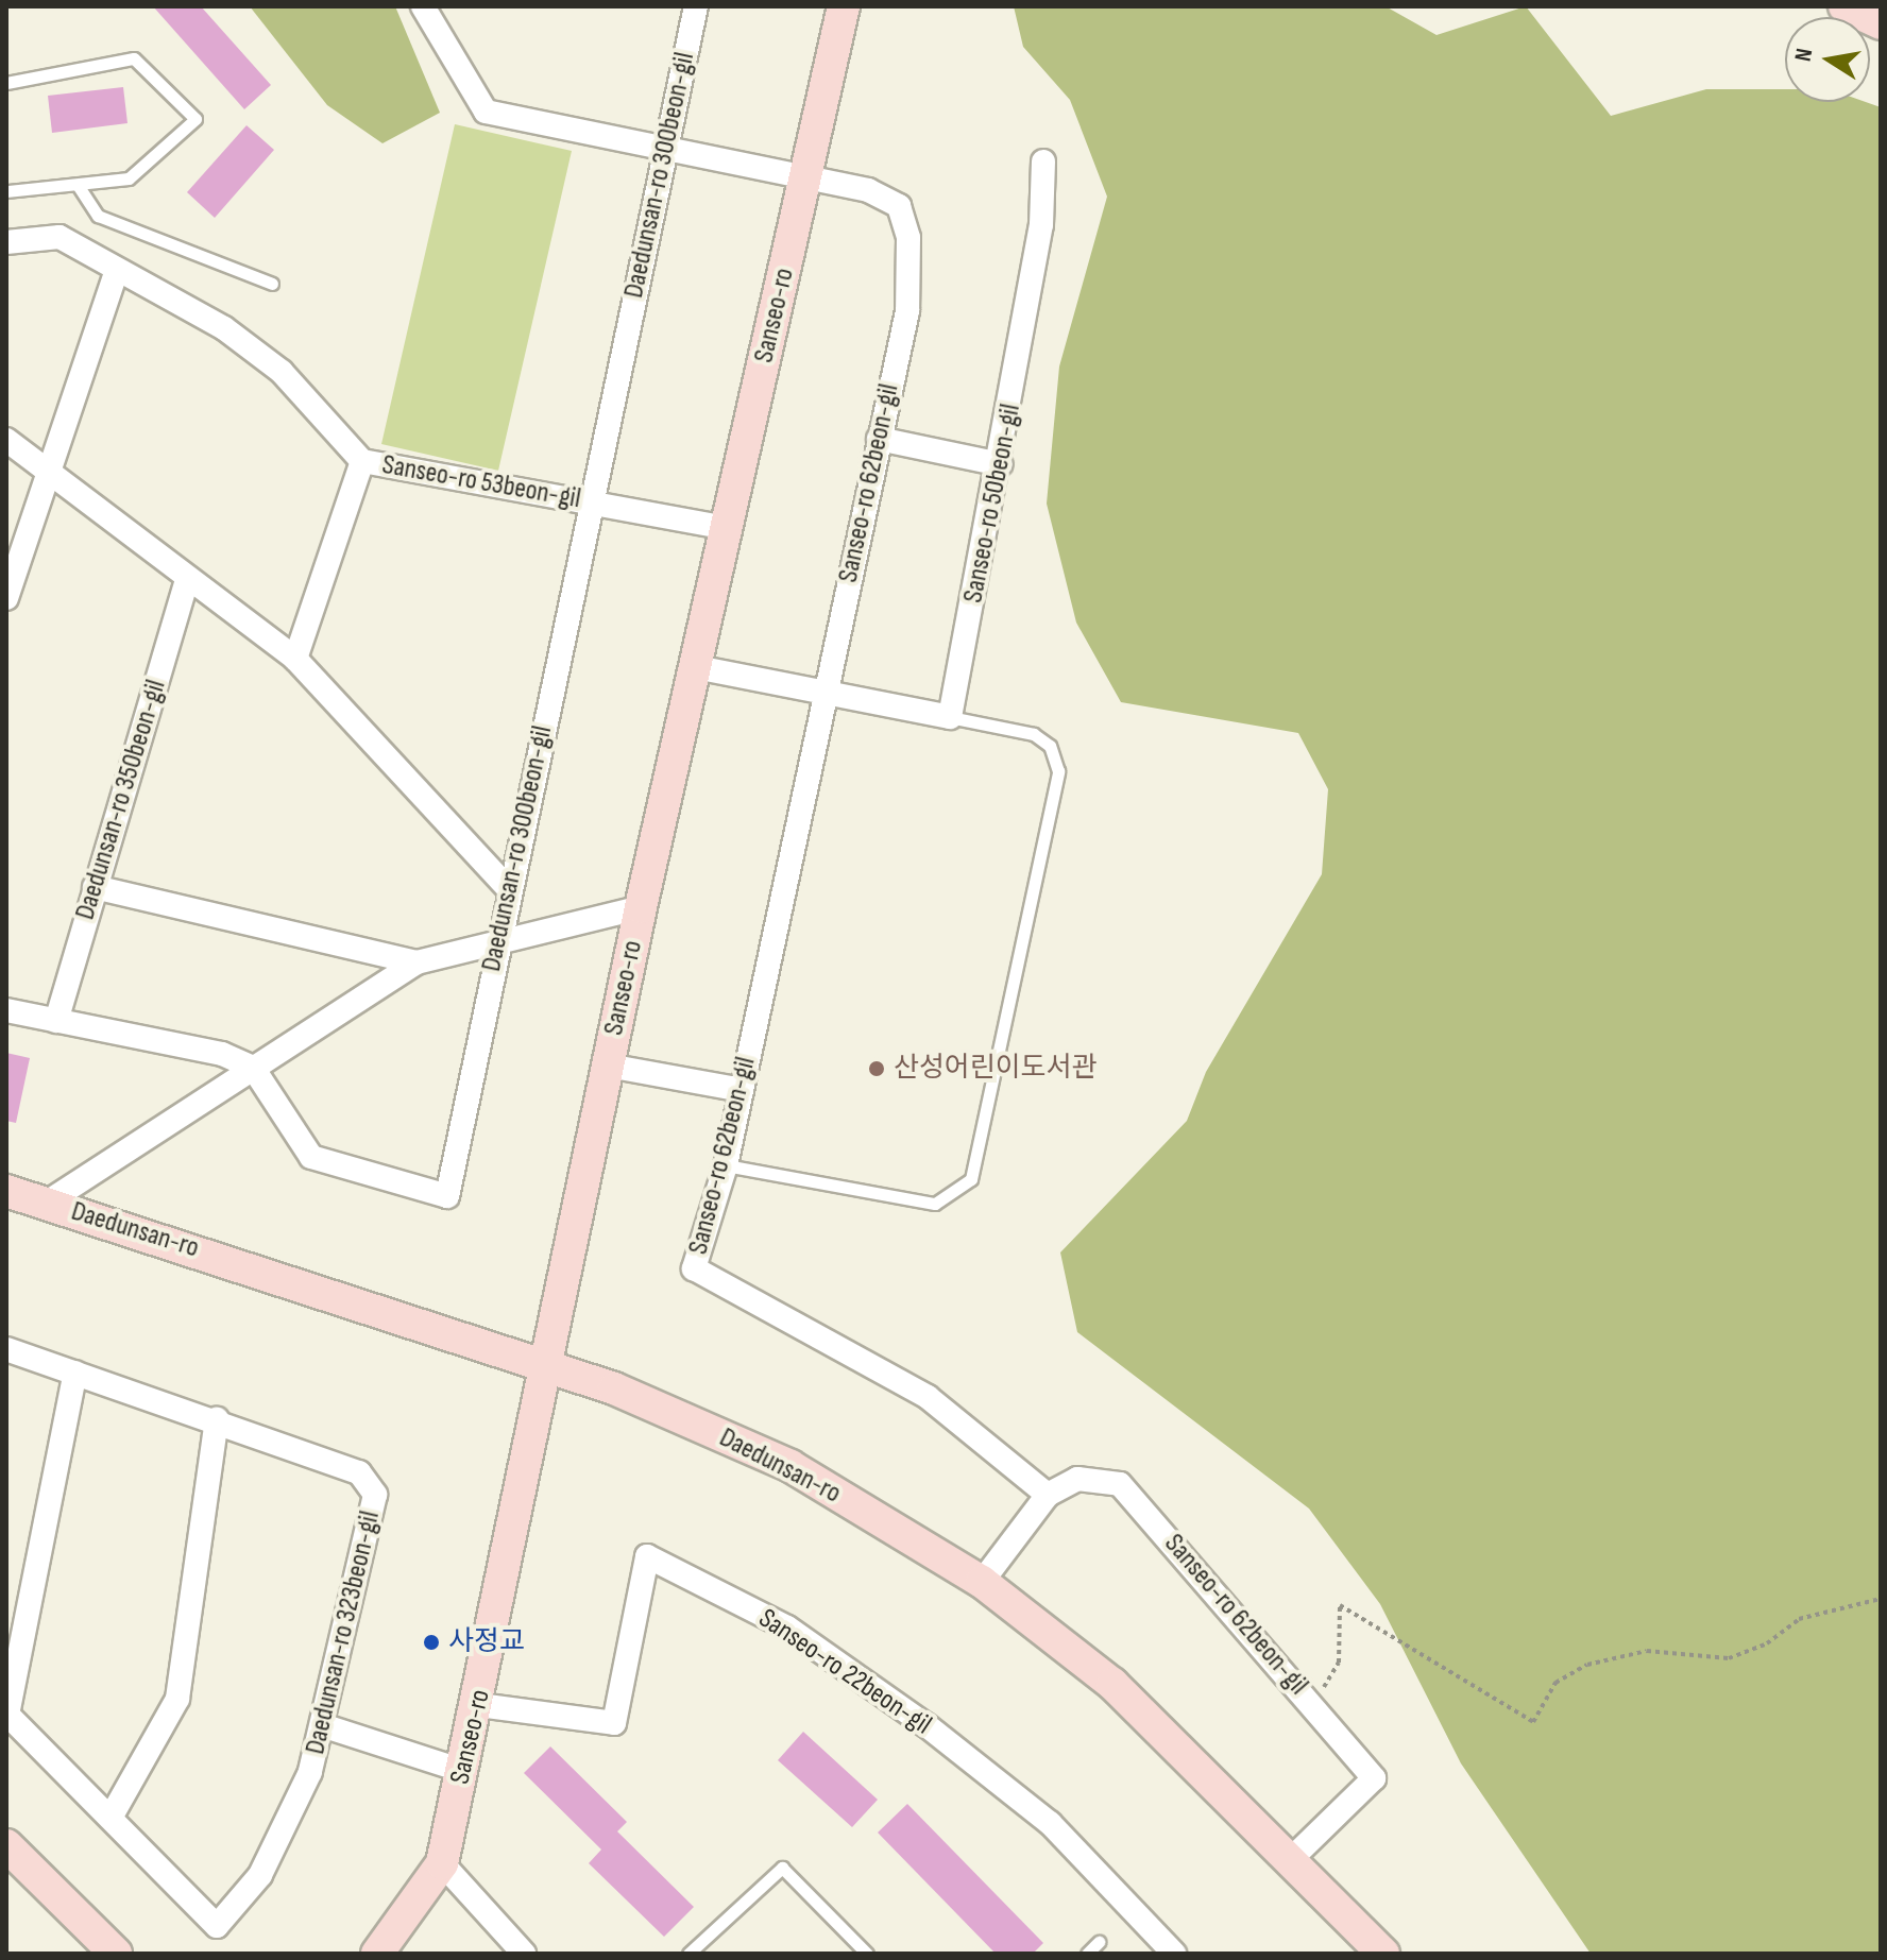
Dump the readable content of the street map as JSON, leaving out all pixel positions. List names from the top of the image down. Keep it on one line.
{"streets":{"main road":["Sanseo-ro","Daedunsan-ro"],"street":["Daedunsan-ro 300beon-gil","Sanseo-ro 53beon-gil","Sanseo-ro 62beon-gil","Sanseo-ro 50beon-gil","Daedunsan-ro 350beon-gil","Daedunsan-ro 323beon-gil","Sanseo-ro 22beon-gil"]},"crossings":[["Daedunsan-ro 300beon-gil","Sanseo-ro 53beon-gil"],["Daedunsan-ro 300beon-gil","Sanseo-ro 62beon-gil"],["Daedunsan-ro 300beon-gil","Daedunsan-ro"],["Sanseo-ro","Sanseo-ro 53beon-gil"],["Sanseo-ro","Sanseo-ro 62beon-gil"],["Sanseo-ro","Daedunsan-ro"],["Sanseo-ro","Sanseo-ro 22beon-gil"],["Sanseo-ro 62beon-gil","Daedunsan-ro"]],"places":["산성어린이도서관","사정교"],"north":"left"}
